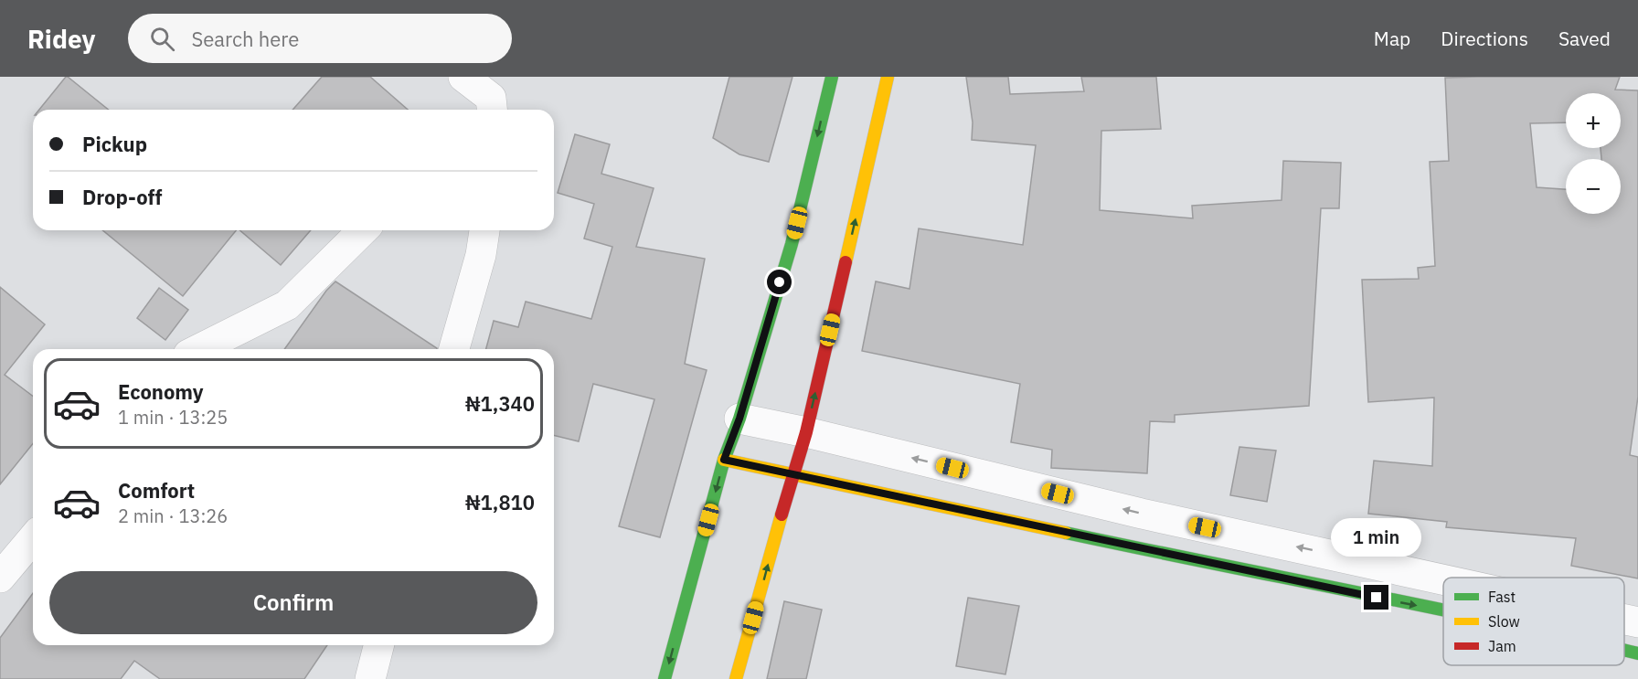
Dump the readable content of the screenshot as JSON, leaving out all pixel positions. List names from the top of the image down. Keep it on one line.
{"legend":["Fast","Slow","Jam"],"page":{"header":"Ridey","search":"Search here","nav":["Map","Directions","Saved"],"map_buttons":["+","−"],"banner":["Pickup","Drop-off"],"list":[{"name":"Economy","note":"1 min · 13:25","value":"₦1,340"},{"name":"Comfort","note":"2 min · 13:26","value":"₦1,810"}],"bubble":"1 min","buttons":"Confirm"}}
